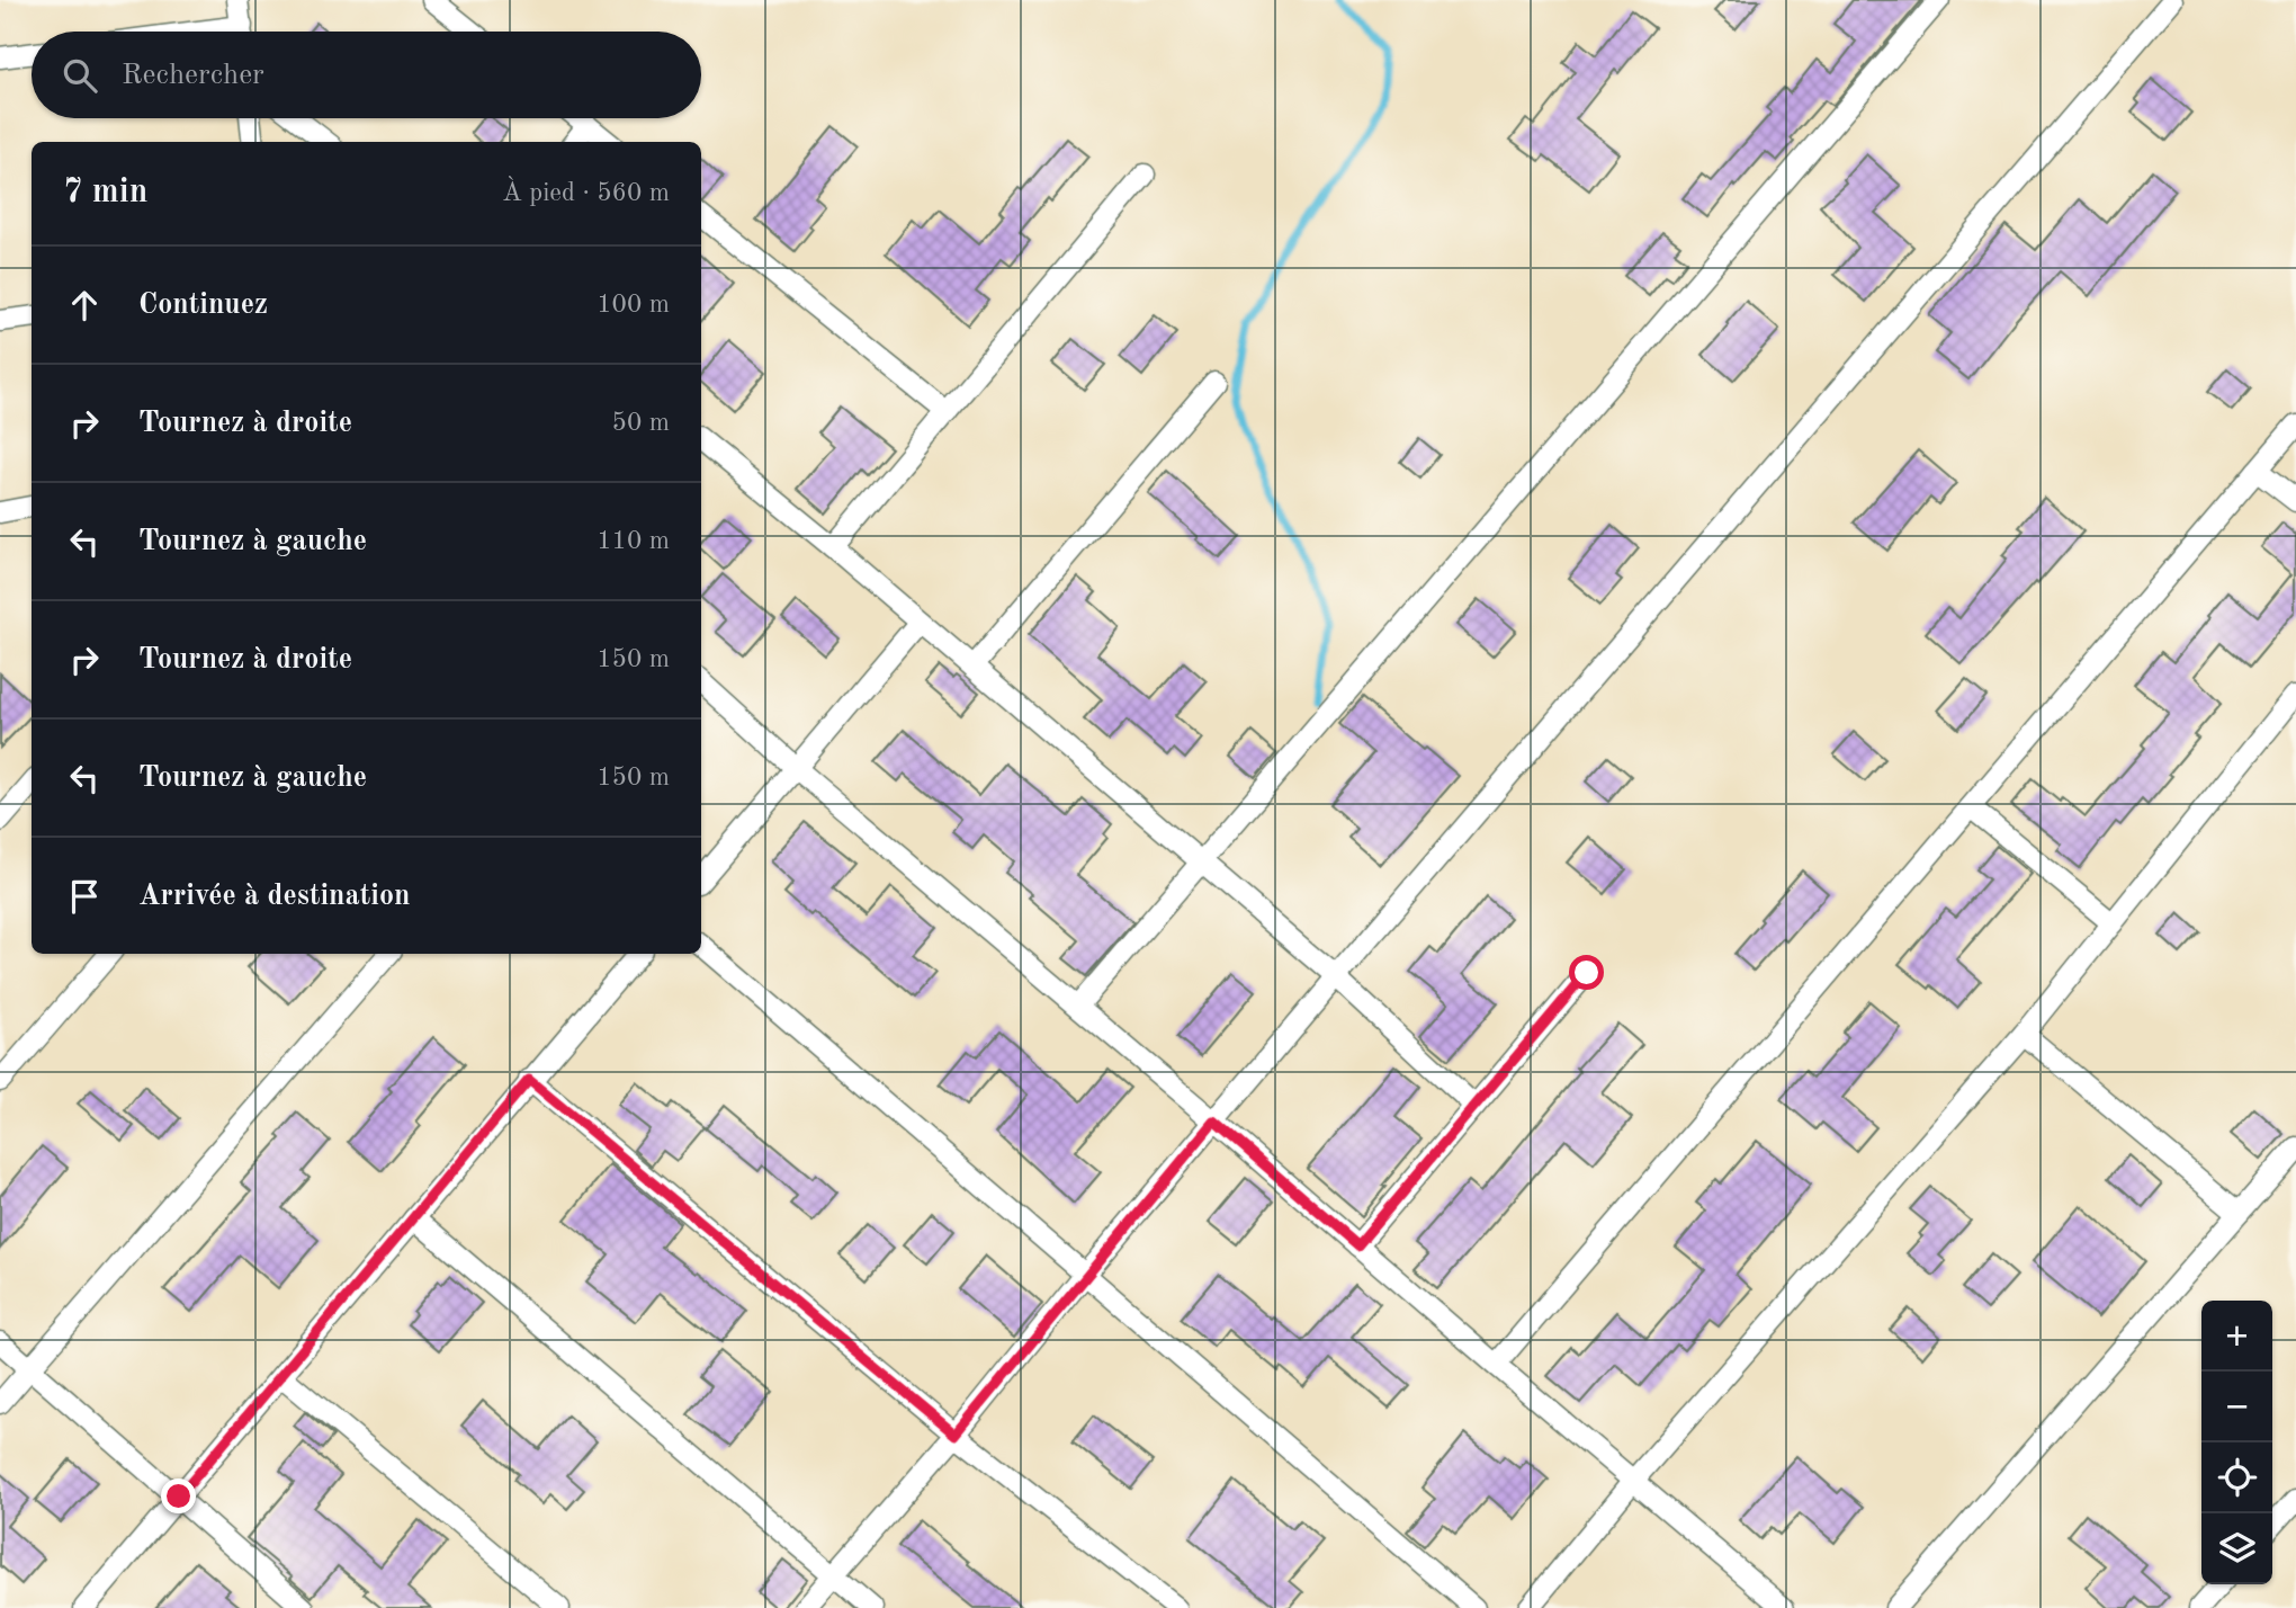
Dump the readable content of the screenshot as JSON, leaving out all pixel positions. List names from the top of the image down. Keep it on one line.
{"page":{"search":"Rechercher","heading":["7 min","À pied · 560 m"],"list":[["Continuez","100 m"],["Tournez à droite","50 m"],["Tournez à gauche","110 m"],["Tournez à droite","150 m"],["Tournez à gauche","150 m"],"Arrivée à destination"],"map_buttons":["+","−"]}}
